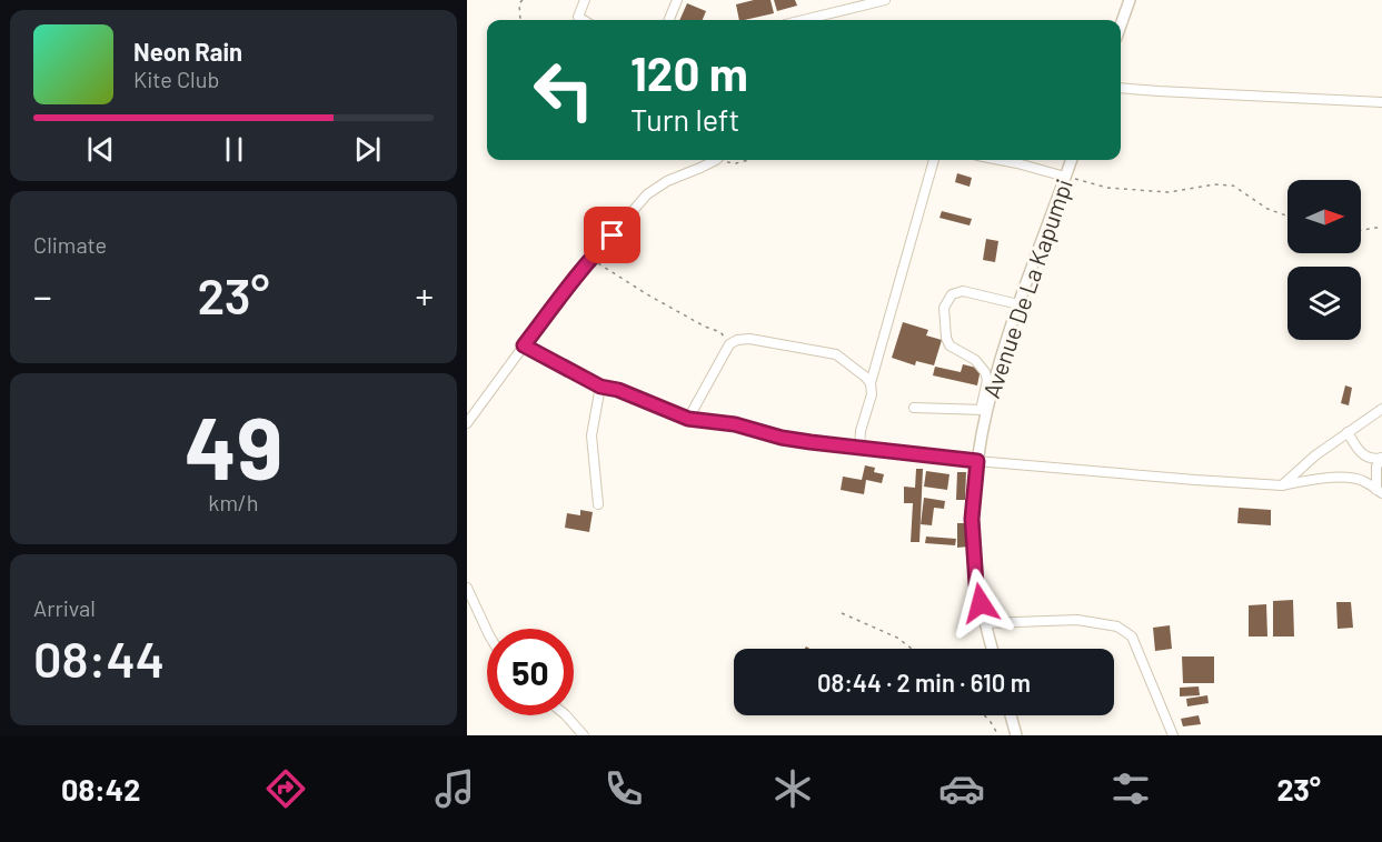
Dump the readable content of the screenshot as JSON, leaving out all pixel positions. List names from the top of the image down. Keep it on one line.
{"streets":{"main road":["Avenue De La Kapumpi"]},"north":"right","page":{"turn":["120 m","Turn left"],"song":["Neon Rain","Kite Club"],"tile":["Climate",["49","km/h"],["Arrival","08:44"]],"heat":["−","23°","+"],"limit":"50","trip":"08:44 · 2 min · 610 m","tabs":["08:42","23°"]}}
